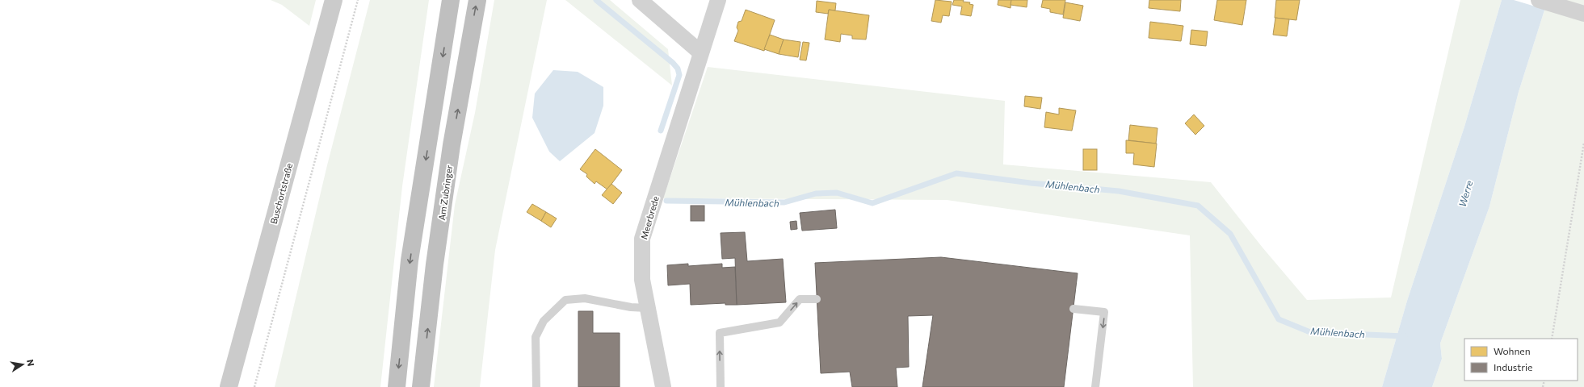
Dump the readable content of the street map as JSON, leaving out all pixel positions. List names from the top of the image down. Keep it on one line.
{"streets":{"highway":["Am Zubringer"],"main road":["Buschortstraße"],"street":["Meerbrede"]},"water":["Mühlenbach","Werre"],"legend":["Wohnen","Industrie"],"north":"right"}
